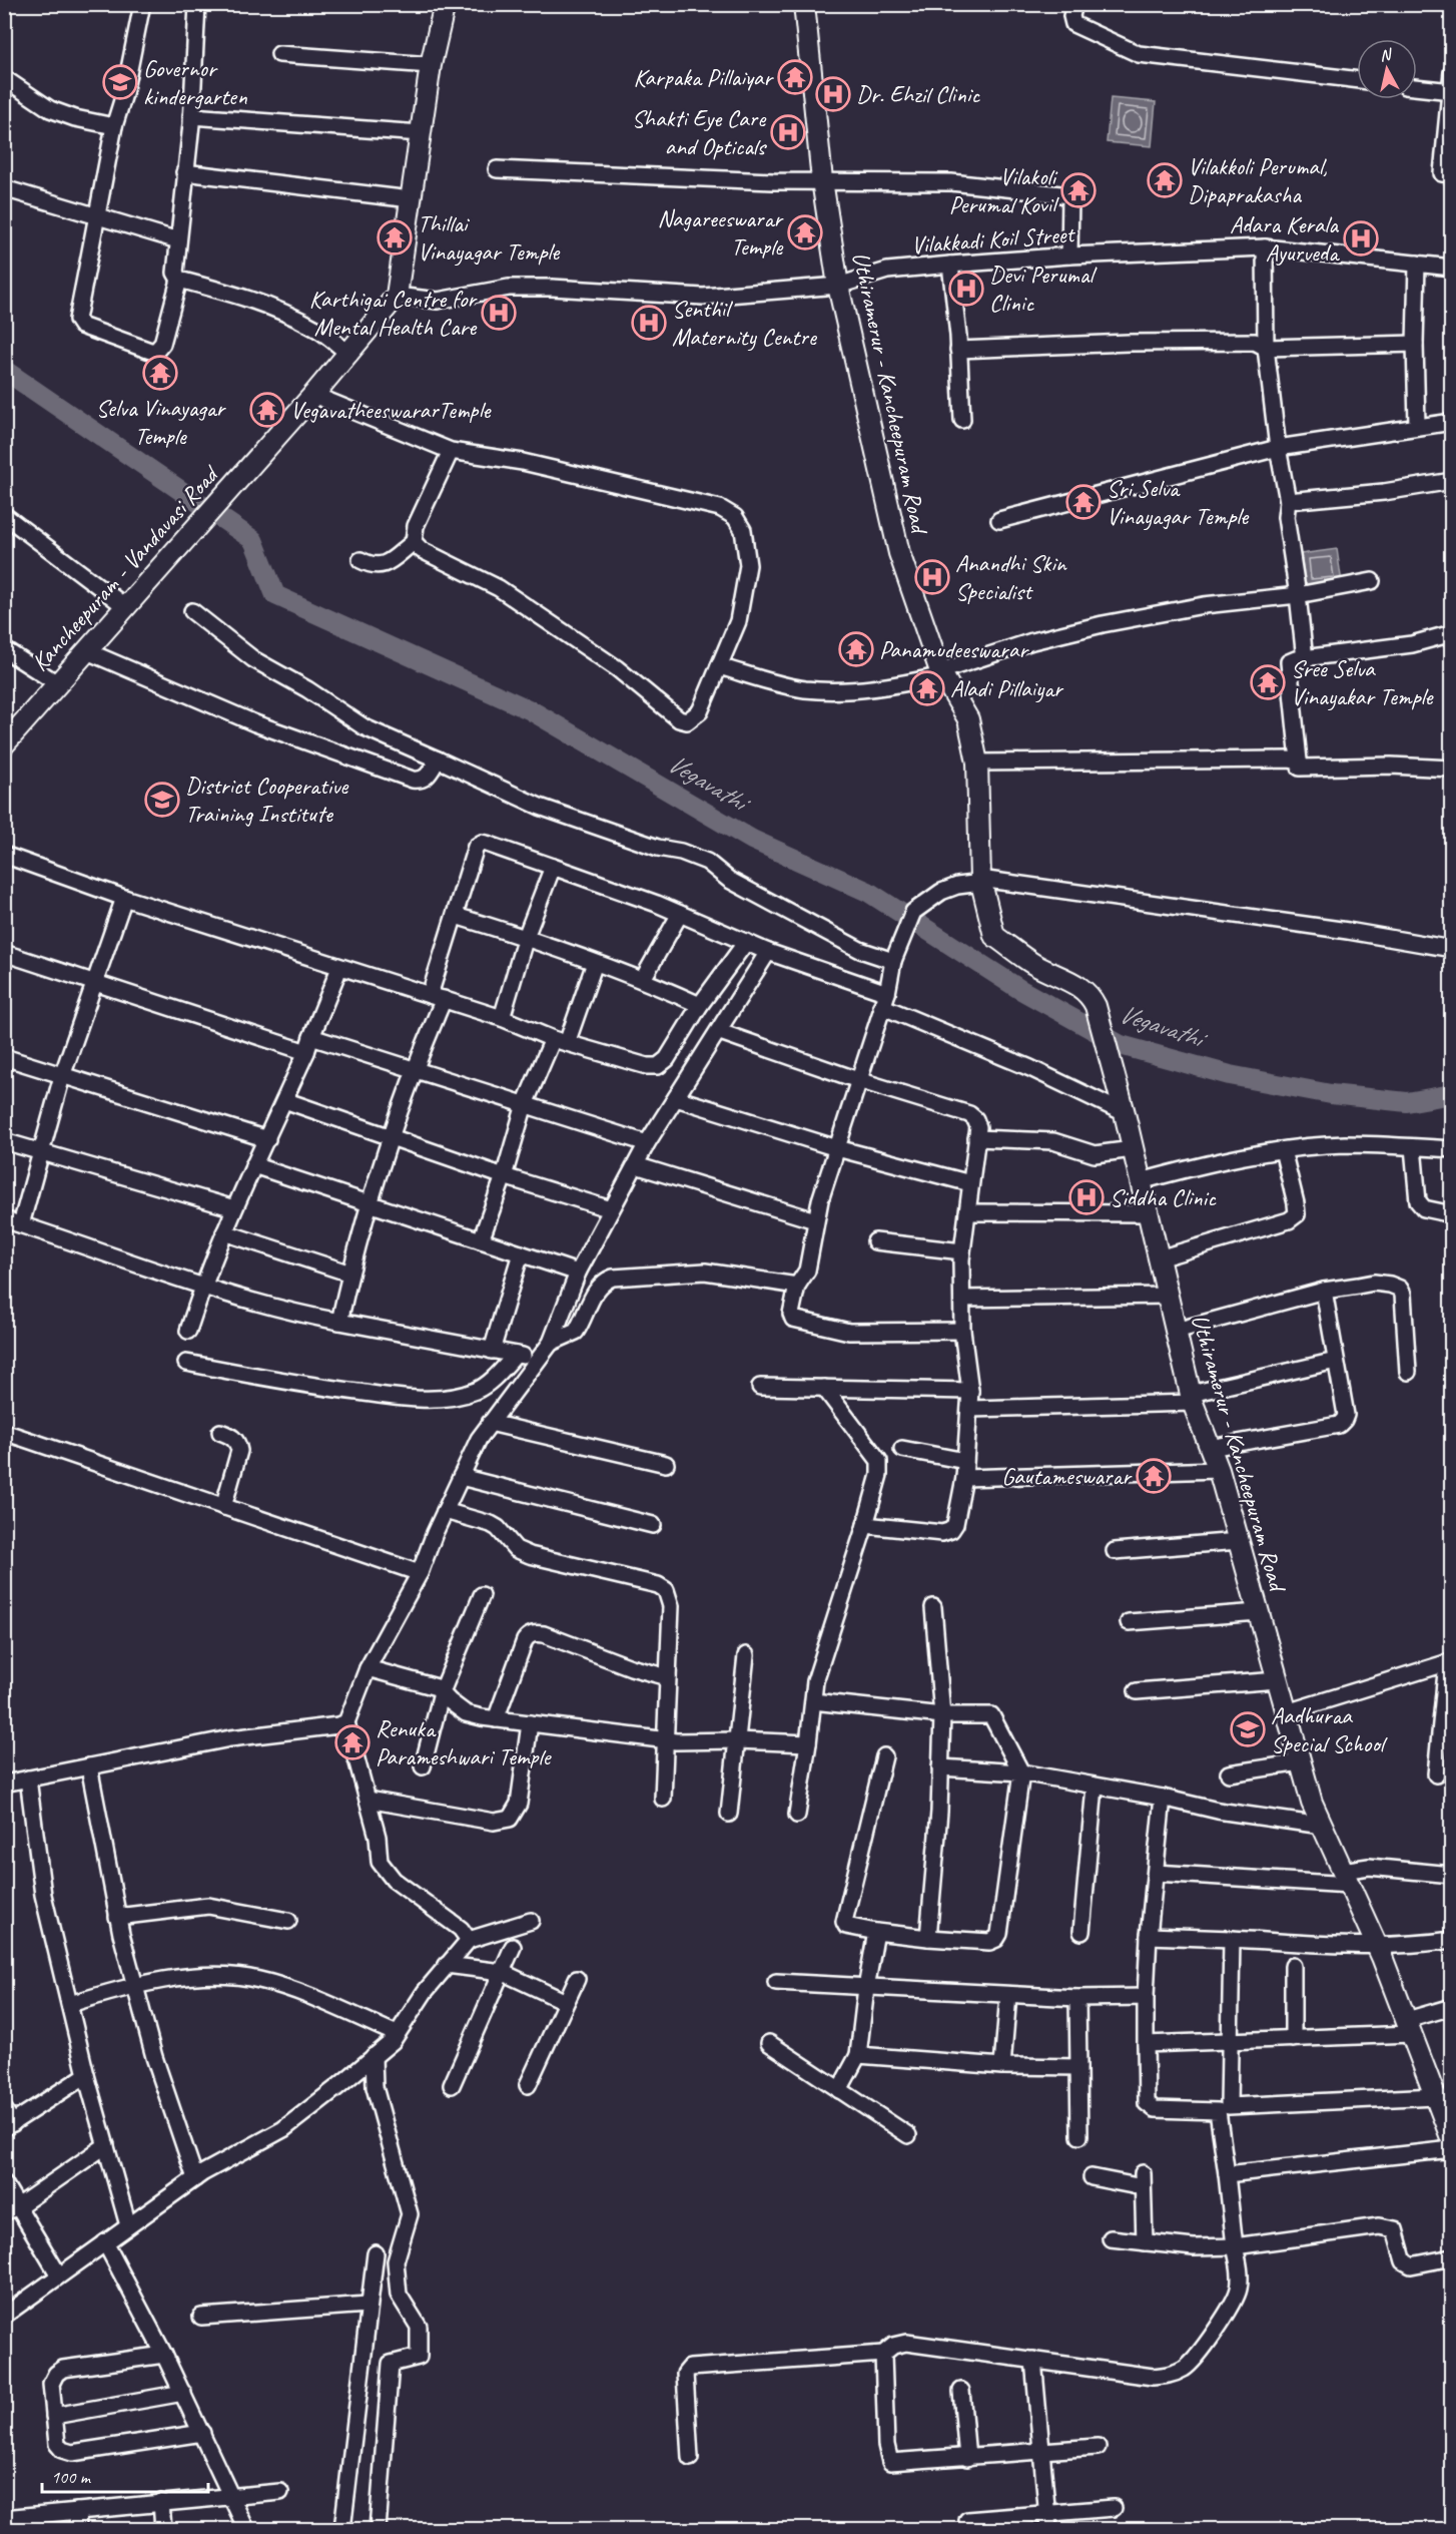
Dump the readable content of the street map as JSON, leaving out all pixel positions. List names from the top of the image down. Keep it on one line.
{"streets":{"main road":["Uthiramerur - Kancheepuram Road","Kancheepuram - Vandavasi Road"],"street":["Vilakkadi Koil Street"]},"crossings":[["Vilakkadi Koil Street","Uthiramerur - Kancheepuram Road"],["Vilakkadi Koil Street","Kancheepuram - Vandavasi Road"]],"water":["Vegavathi"],"places":{"temple":["Karpaka Pillaiyar","Vilakkoli Perumal, Dipaprakasha","Vilakoli Perumal Kovil","Nagareeswarar Temple","Thillai Vinayagar Temple","Selva Vinayagar Temple","VegavatheeswararTemple","Sri Selva Vinayagar Temple","Panamudeeswarar","Sree Selva Vinayakar Temple","Aladi Pillaiyar","Gautameswarar","Renuka Parameshwari Temple"],"school or university":["Governor kindergarten","District Cooperative Training Institute","Aadhuraa Special School"],"hospital":["Dr. Ehzil Clinic","Shakti Eye Care and Opticals","Adara Kerala Ayurveda","Devi Perumal Clinic","Karthigai Centre for Mental Health Care","Senthil Maternity Centre","Anandhi Skin Specialist","Siddha Clinic"]},"scale_bar":"100 m","north":"top"}
